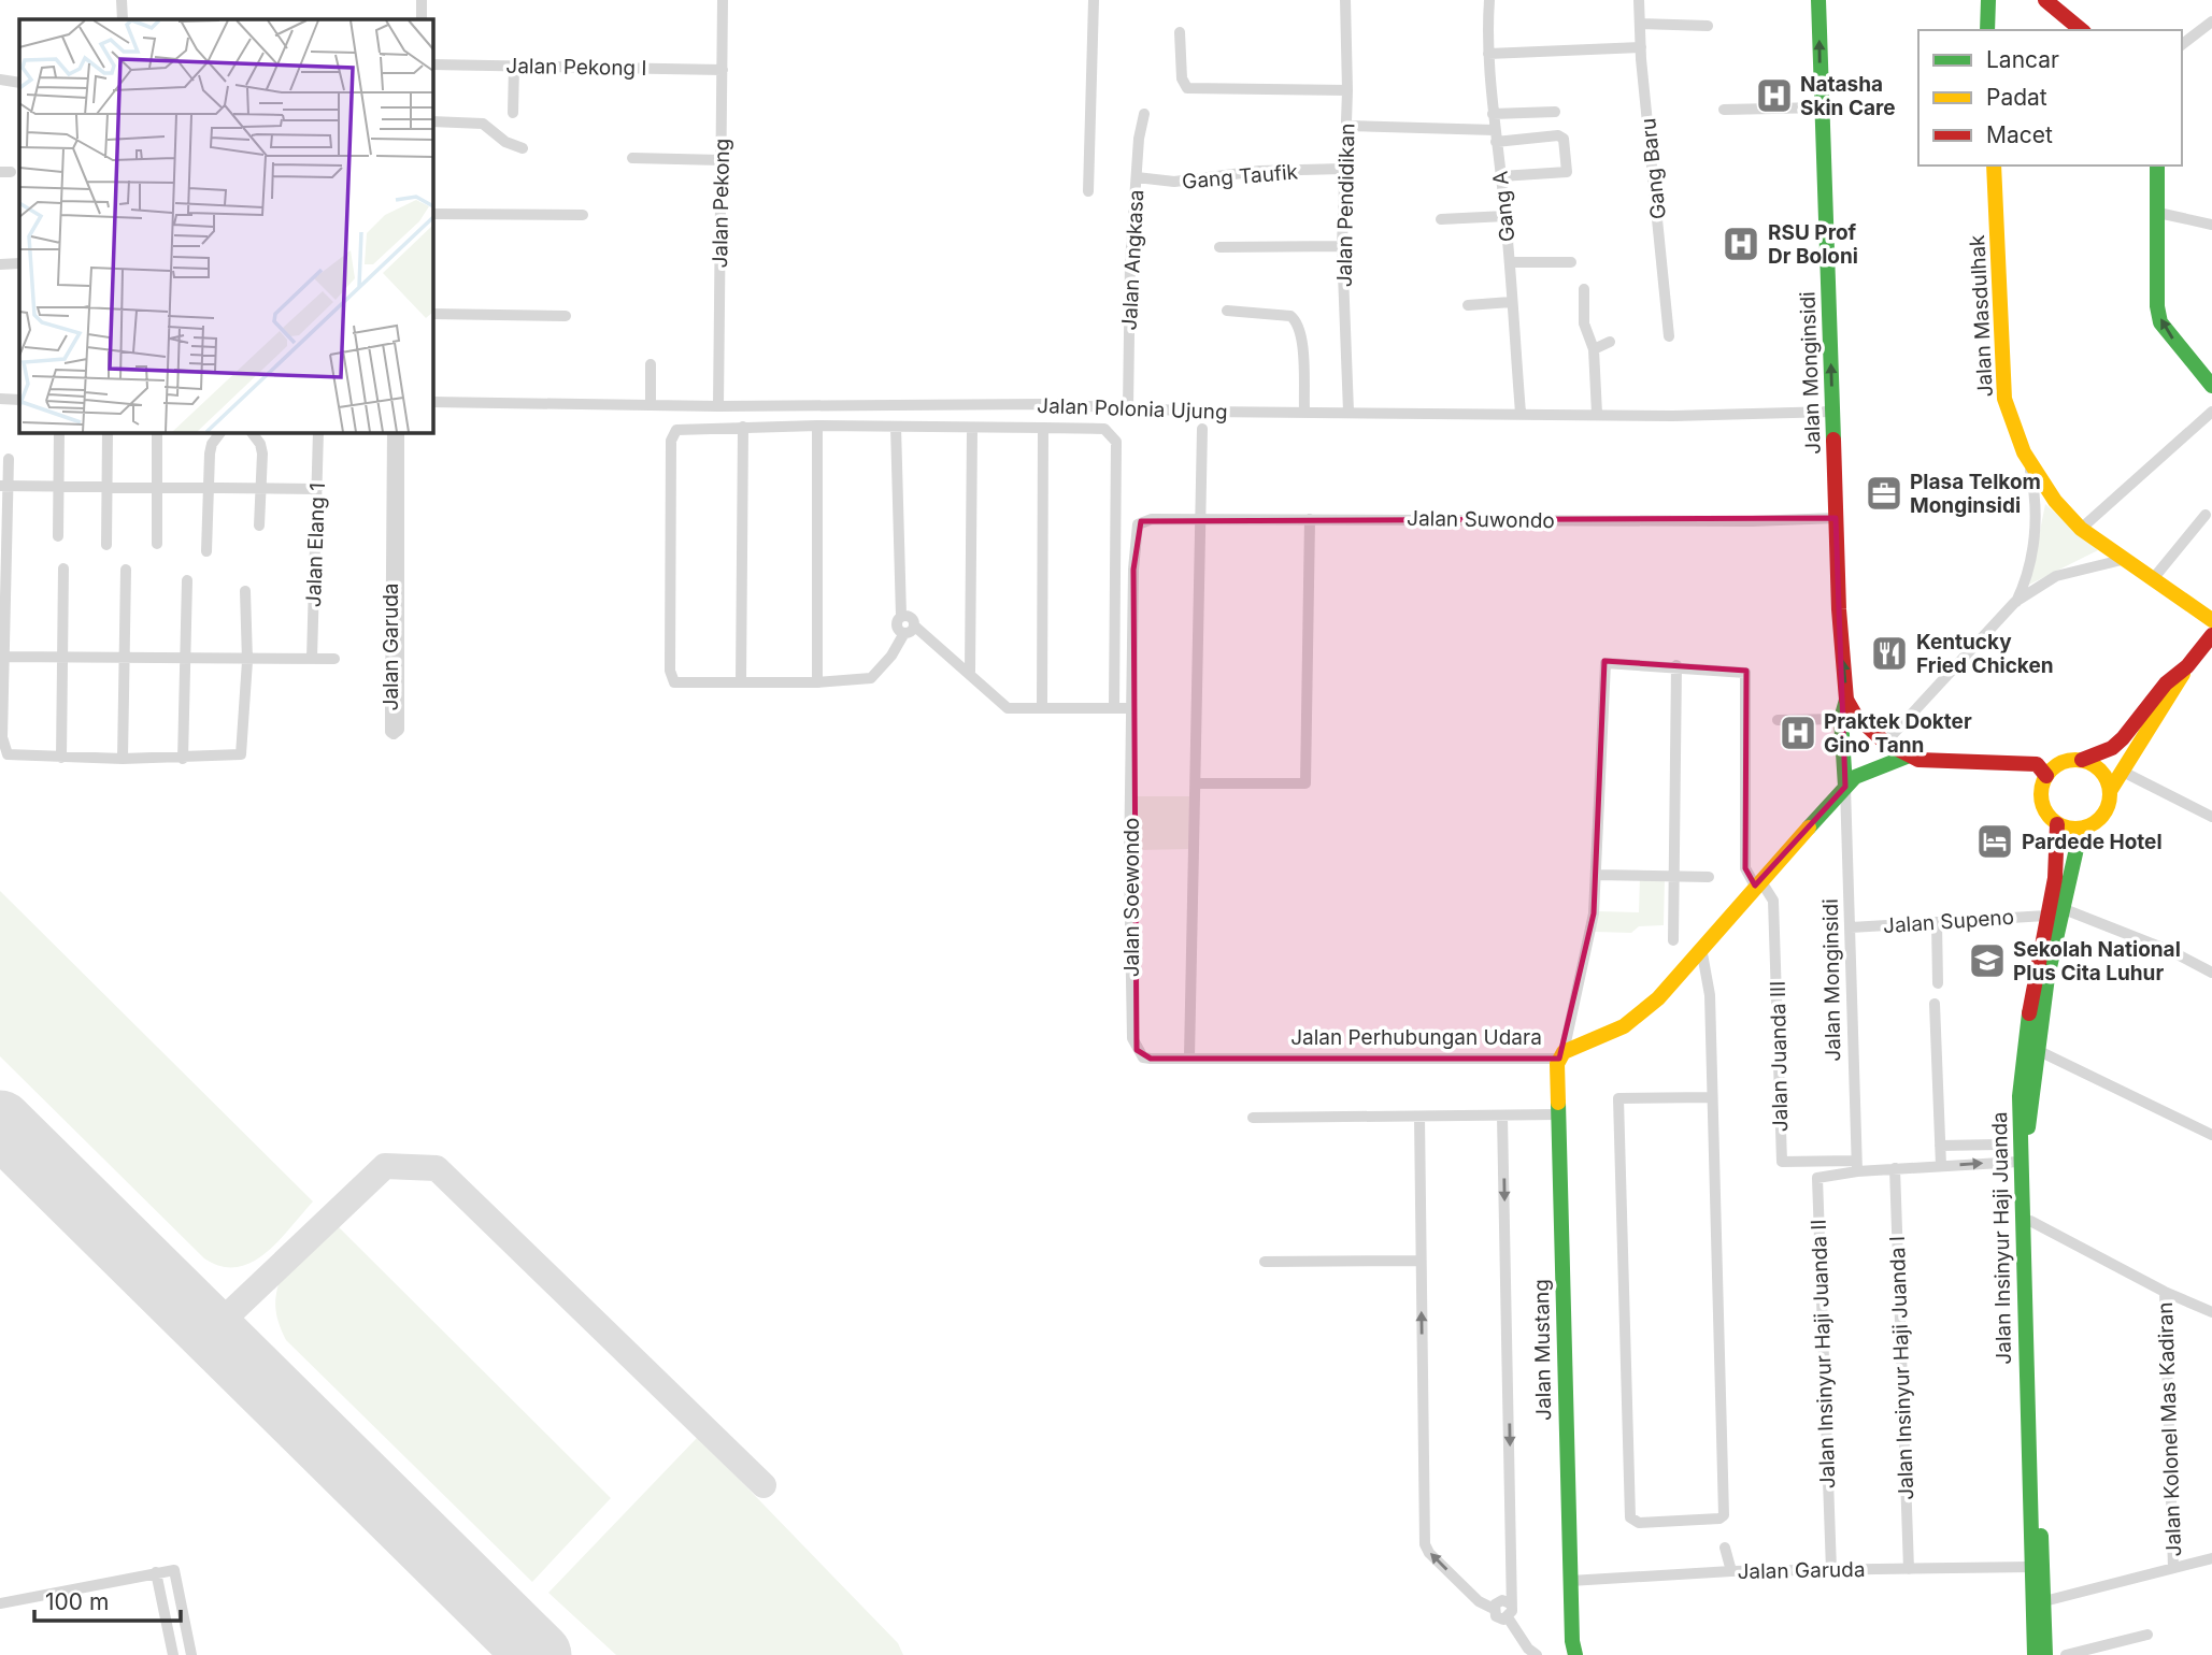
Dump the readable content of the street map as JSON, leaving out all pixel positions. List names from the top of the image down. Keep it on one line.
{"streets":{"main road":["Jalan Masdulhak","Jalan Monginsidi","Jalan Perhubungan Udara","Jalan Insinyur Haji Juanda","Jalan Mustang"],"street":["Jalan Pekong I","Gang Baru","Gang Taufik","Jalan Pekong","Jalan Pendidikan","Gang A","Jalan Angkasa","Jalan Polonia Ujung","Jalan Suwondo","Jalan Elang 1","Jalan Garuda","Jalan Soewondo","Jalan Supeno","Jalan Juanda III","Jalan Insinyur Haji Juanda II","Jalan Insinyur Haji Juanda I","Jalan Kolonel Mas Kadiran"]},"crossings":[["Jalan Pekong I","Jalan Pekong"],["Gang Taufik","Jalan Pendidikan"],["Gang Taufik","Jalan Angkasa"],["Jalan Pekong","Jalan Polonia Ujung"],["Jalan Pendidikan","Jalan Polonia Ujung"],["Gang A","Jalan Polonia Ujung"],["Jalan Angkasa","Jalan Polonia Ujung"],["Jalan Monginsidi","Jalan Polonia Ujung"],["Jalan Monginsidi","Jalan Suwondo"],["Jalan Monginsidi","Jalan Supeno"],["Jalan Monginsidi","Jalan Perhubungan Udara"],["Jalan Monginsidi","Jalan Juanda III"],["Jalan Monginsidi","Jalan Insinyur Haji Juanda II"],["Jalan Suwondo","Jalan Soewondo"],["Jalan Garuda","Jalan Insinyur Haji Juanda"],["Jalan Garuda","Jalan Mustang"],["Jalan Garuda","Jalan Insinyur Haji Juanda II"],["Jalan Garuda","Jalan Insinyur Haji Juanda I"],["Jalan Soewondo","Jalan Perhubungan Udara"],["Jalan Supeno","Jalan Insinyur Haji Juanda"],["Jalan Perhubungan Udara","Jalan Juanda III"],["Jalan Perhubungan Udara","Jalan Mustang"],["Jalan Juanda III","Jalan Insinyur Haji Juanda II"]],"one_way":["Jalan Monginsidi"],"places":{"hospital":["Natasha Skin Care","RSU Prof Dr Boloni","Praktek Dokter Gino Tann"],"office":["Plasa Telkom Monginsidi"],"restaurant":["Kentucky Fried Chicken"],"hotel":["Pardede Hotel"],"school or university":["Sekolah National Plus Cita Luhur"]},"legend":["Lancar","Padat","Macet"],"scale_bar":"100 m"}
